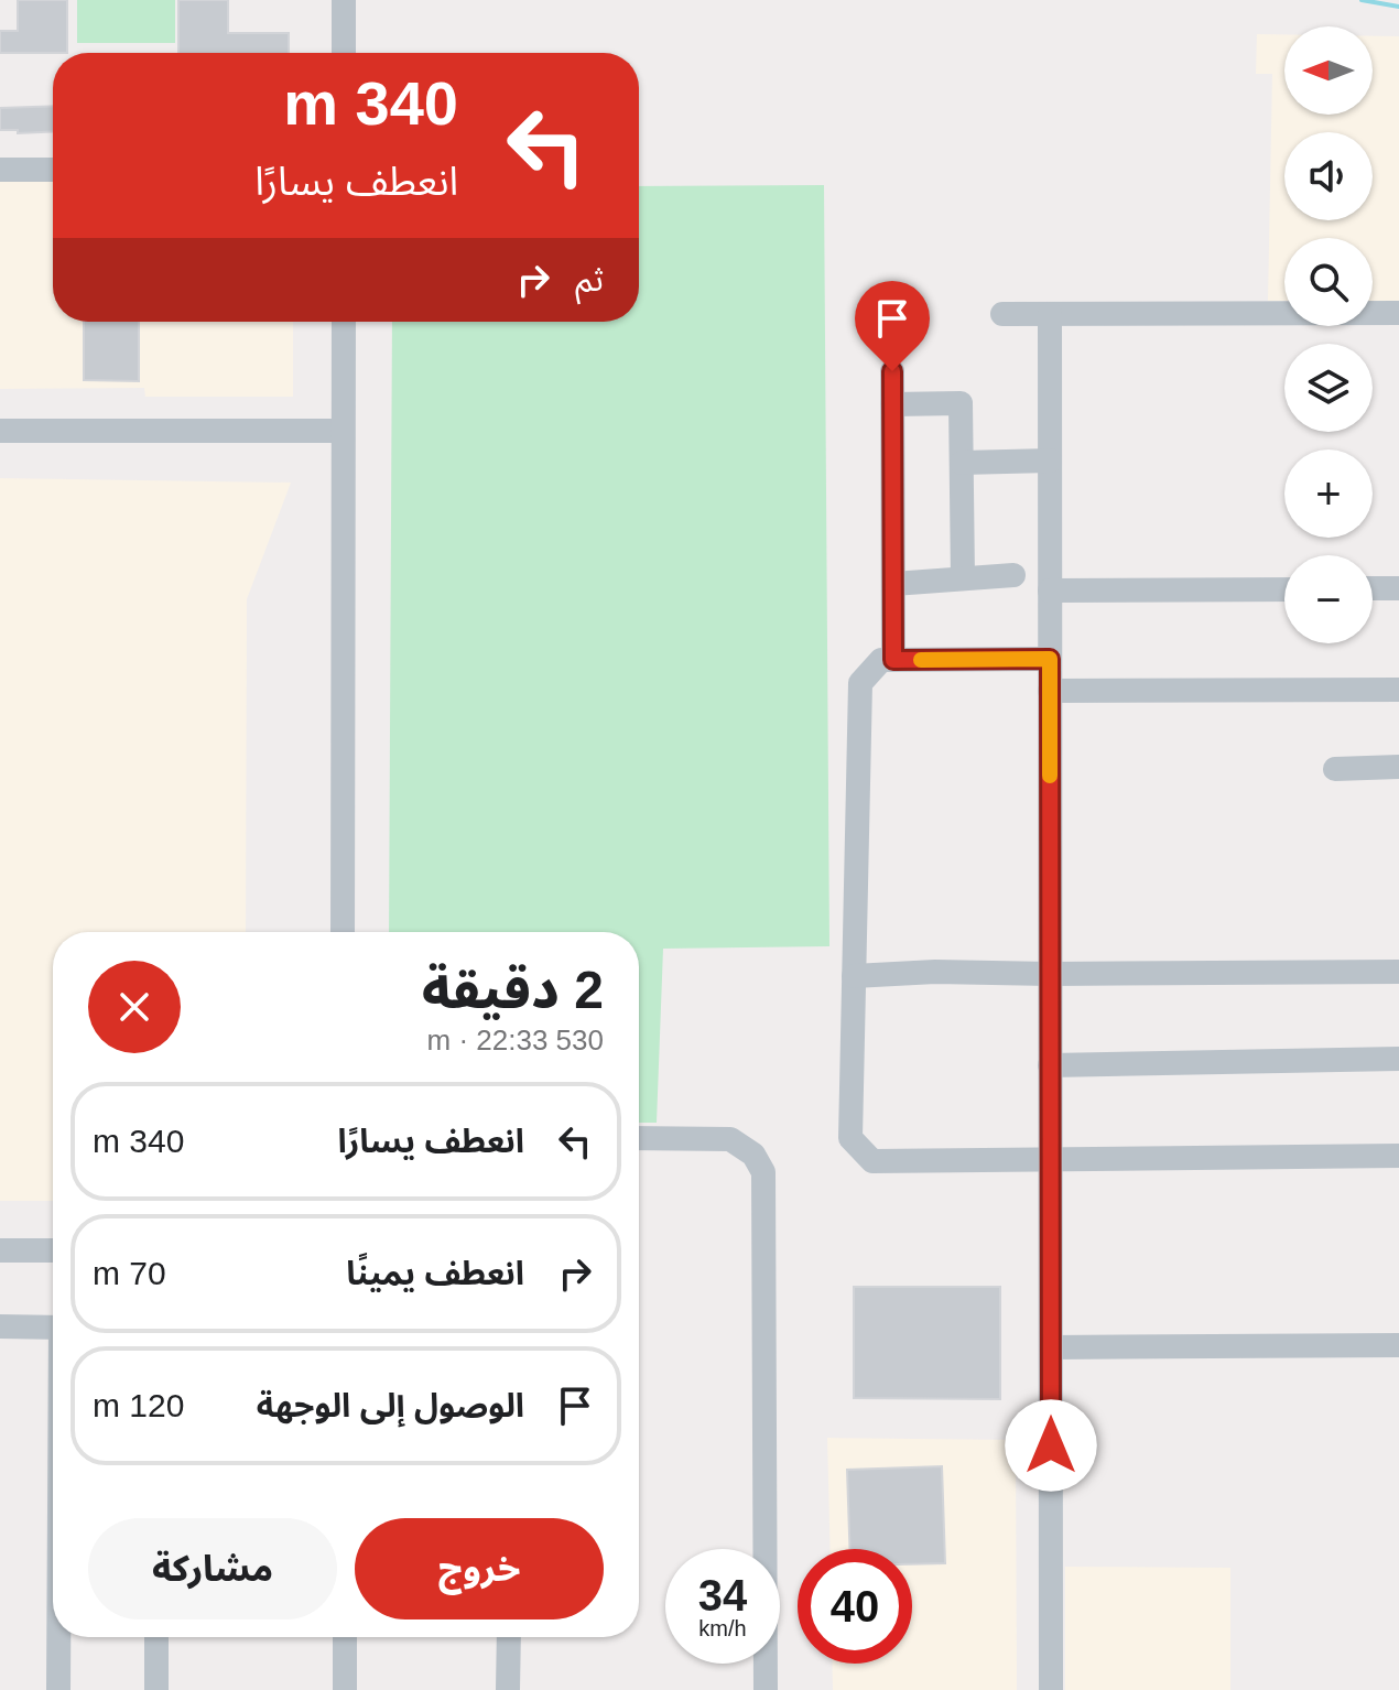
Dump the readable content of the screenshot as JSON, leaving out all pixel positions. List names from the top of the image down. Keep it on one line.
{"north":"left","page":{"map_buttons":["+","−"],"turn":["340 m","انعطف يسارًا"],"then":"ثم","heading":["2 دقيقة","530 m · 22:33"],"list":[{"name":"انعطف يسارًا","value":"340 m"},{"name":"انعطف يمينًا","value":"70 m"},{"name":"الوصول إلى الوجهة","value":"120 m"}],"buttons":["خروج","مشاركة"],"speed":"34 km/h","limit":"40"}}
